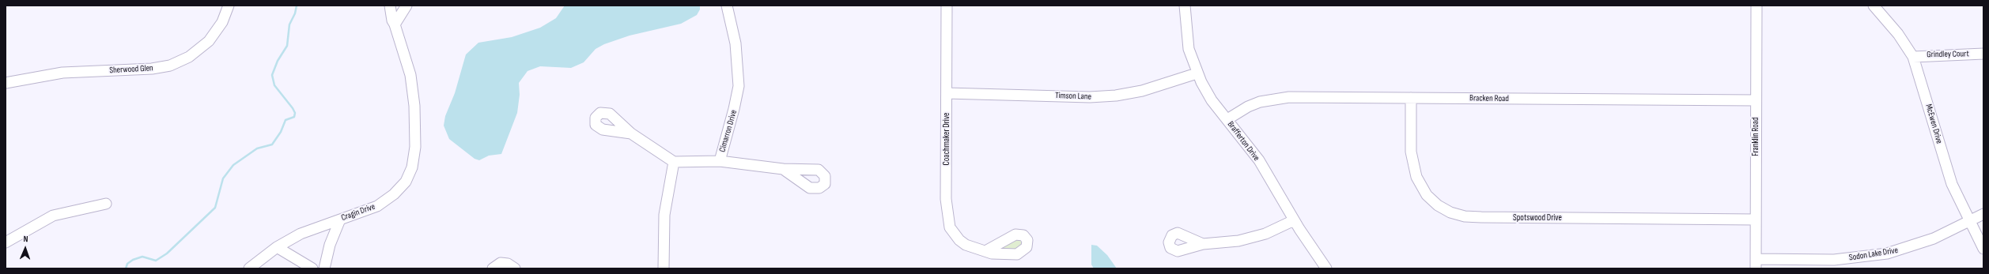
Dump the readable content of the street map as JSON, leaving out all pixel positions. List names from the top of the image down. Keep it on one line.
{"streets":{"street":["Grindley Court","Sherwood Glen","Timson Lane","Bracken Road","McEwen Drive","Cimarron Drive","Franklin Road","Coachmaker Drive","Brafferton Drive","Cragin Drive","Spotswood Drive","Sodon Lake Drive"]},"crossings":[["Grindley Court","McEwen Drive"],["Timson Lane","Coachmaker Drive"],["Timson Lane","Brafferton Drive"],["Bracken Road","Franklin Road"],["Bracken Road","Brafferton Drive"],["Bracken Road","Spotswood Drive"],["McEwen Drive","Sodon Lake Drive"],["Franklin Road","Spotswood Drive"],["Franklin Road","Sodon Lake Drive"]],"north":"top"}
